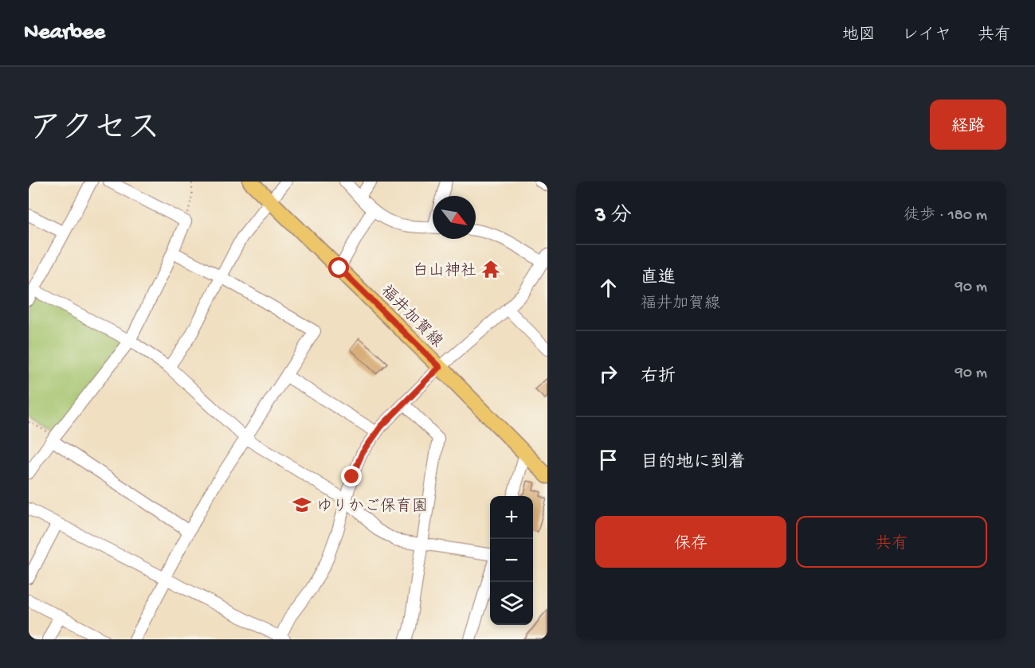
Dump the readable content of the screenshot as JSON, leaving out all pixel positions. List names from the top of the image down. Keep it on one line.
{"streets":{"main road":["福井加賀線"]},"places":{"temple":["白山神社"],"school or university":["ゆりかご保育園"]},"north":"bottom right","page":{"header":"Nearbee","nav":["地図","レイヤ","共有"],"title":"アクセス","buttons":["経路",["保存","共有"]],"heading":["3 分","徒歩 · 180 m"],"list":[["直進","福井加賀線","90 m"],["右折","90 m"],"目的地に到着"],"map_buttons":["+","−"]}}
